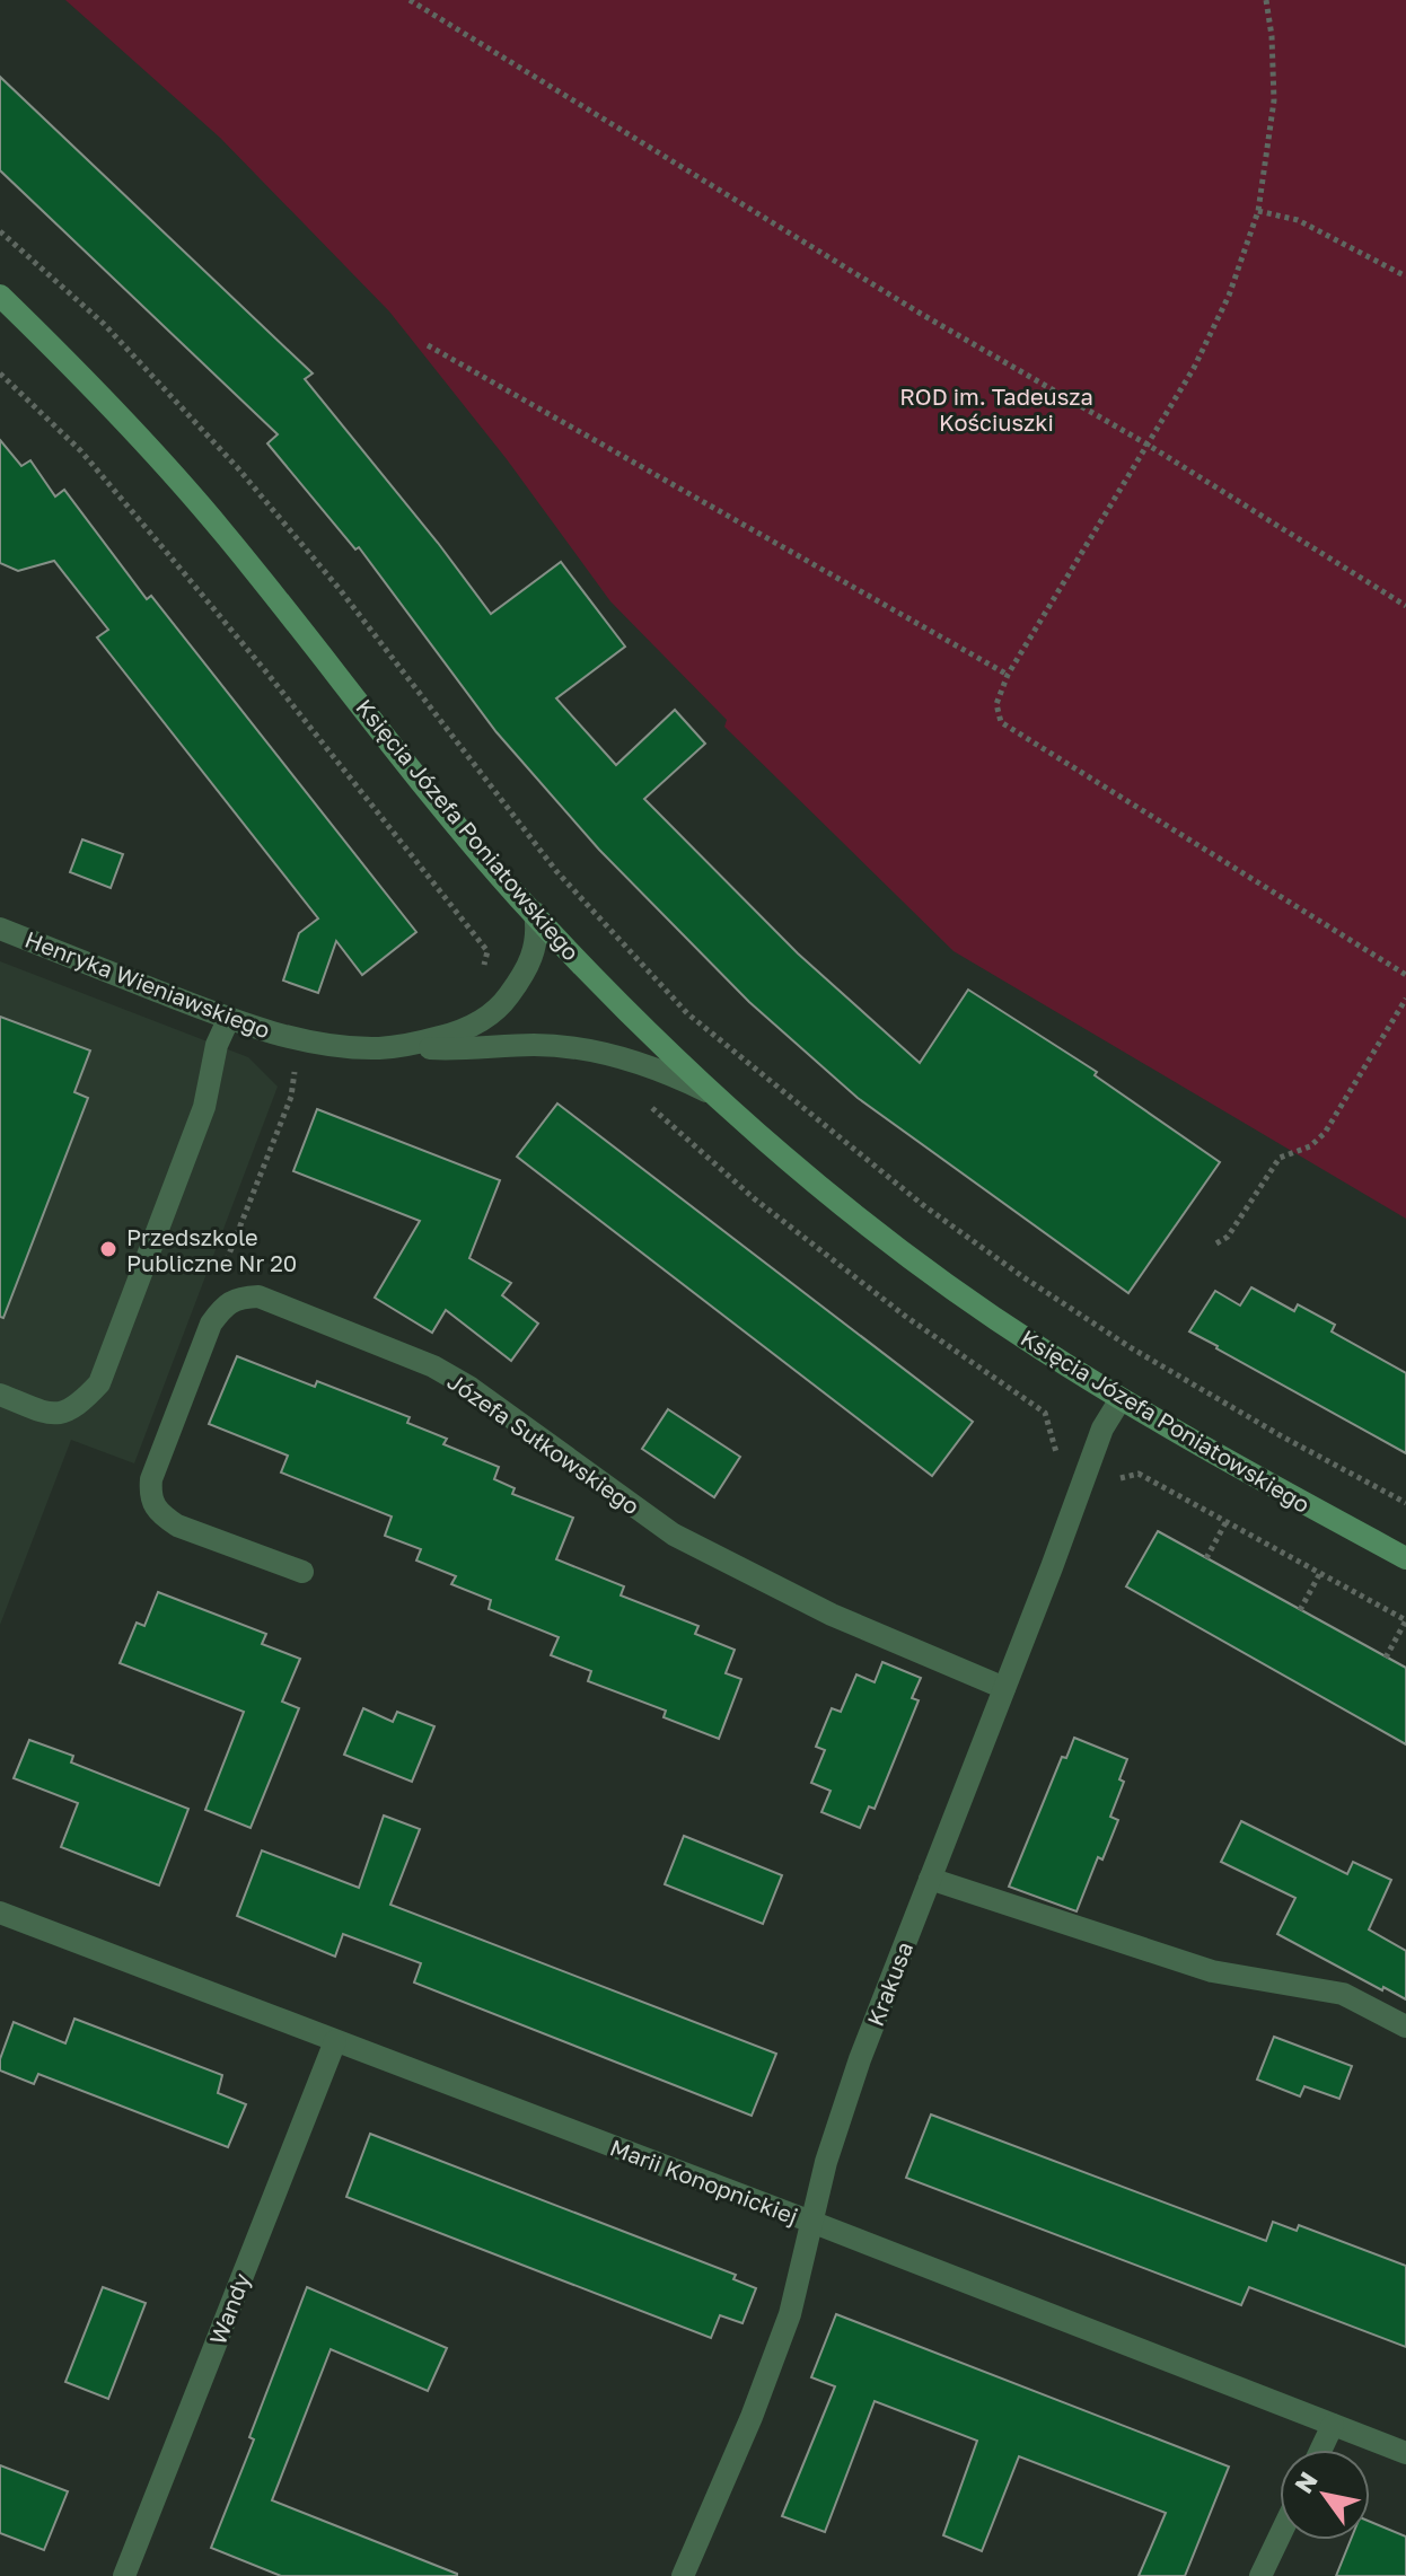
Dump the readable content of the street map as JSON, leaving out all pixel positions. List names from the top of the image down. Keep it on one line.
{"streets":{"street":["Księcia Józefa Poniatowskiego","Henryka Wieniawskiego","Józefa Sułkowskiego","Krakusa","Marii Konopnickiej","Wandy"]},"crossings":[["Księcia Józefa Poniatowskiego","Henryka Wieniawskiego"],["Księcia Józefa Poniatowskiego","Krakusa"],["Józefa Sułkowskiego","Krakusa"],["Krakusa","Marii Konopnickiej"],["Marii Konopnickiej","Wandy"]],"parks":["ROD im. Tadeusza Kościuszki"],"places":["Przedszkole Publiczne Nr 20"],"north":"top left"}
